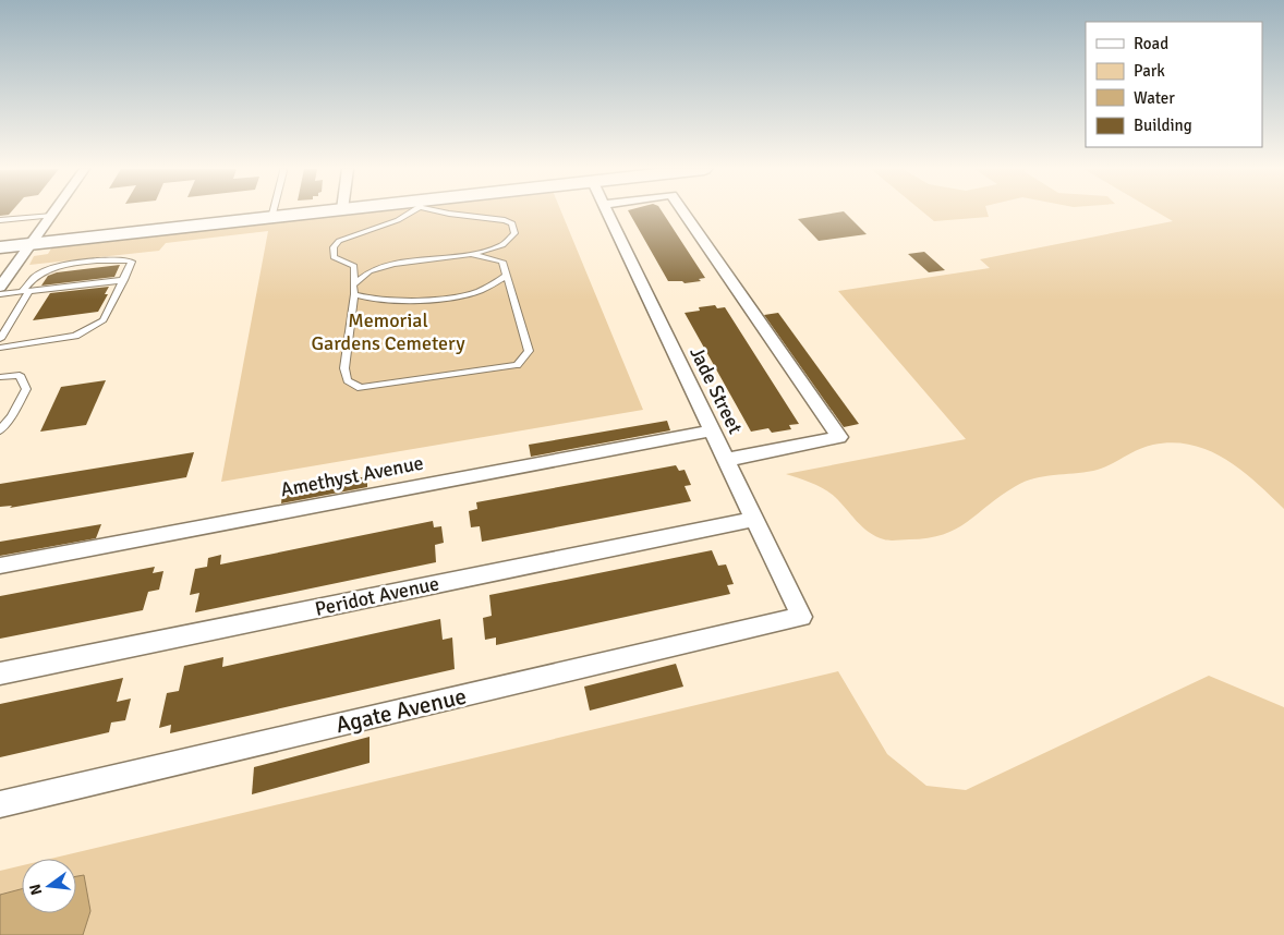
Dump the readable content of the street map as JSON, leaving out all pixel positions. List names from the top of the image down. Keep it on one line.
{"streets":{"street":["Jade Street","Amethyst Avenue","Peridot Avenue","Agate Avenue"]},"crossings":[["Jade Street","Amethyst Avenue"],["Jade Street","Peridot Avenue"],["Jade Street","Agate Avenue"]],"parks":["Memorial Gardens Cemetery"],"legend":["Road","Park","Water","Building"],"north":"left"}
